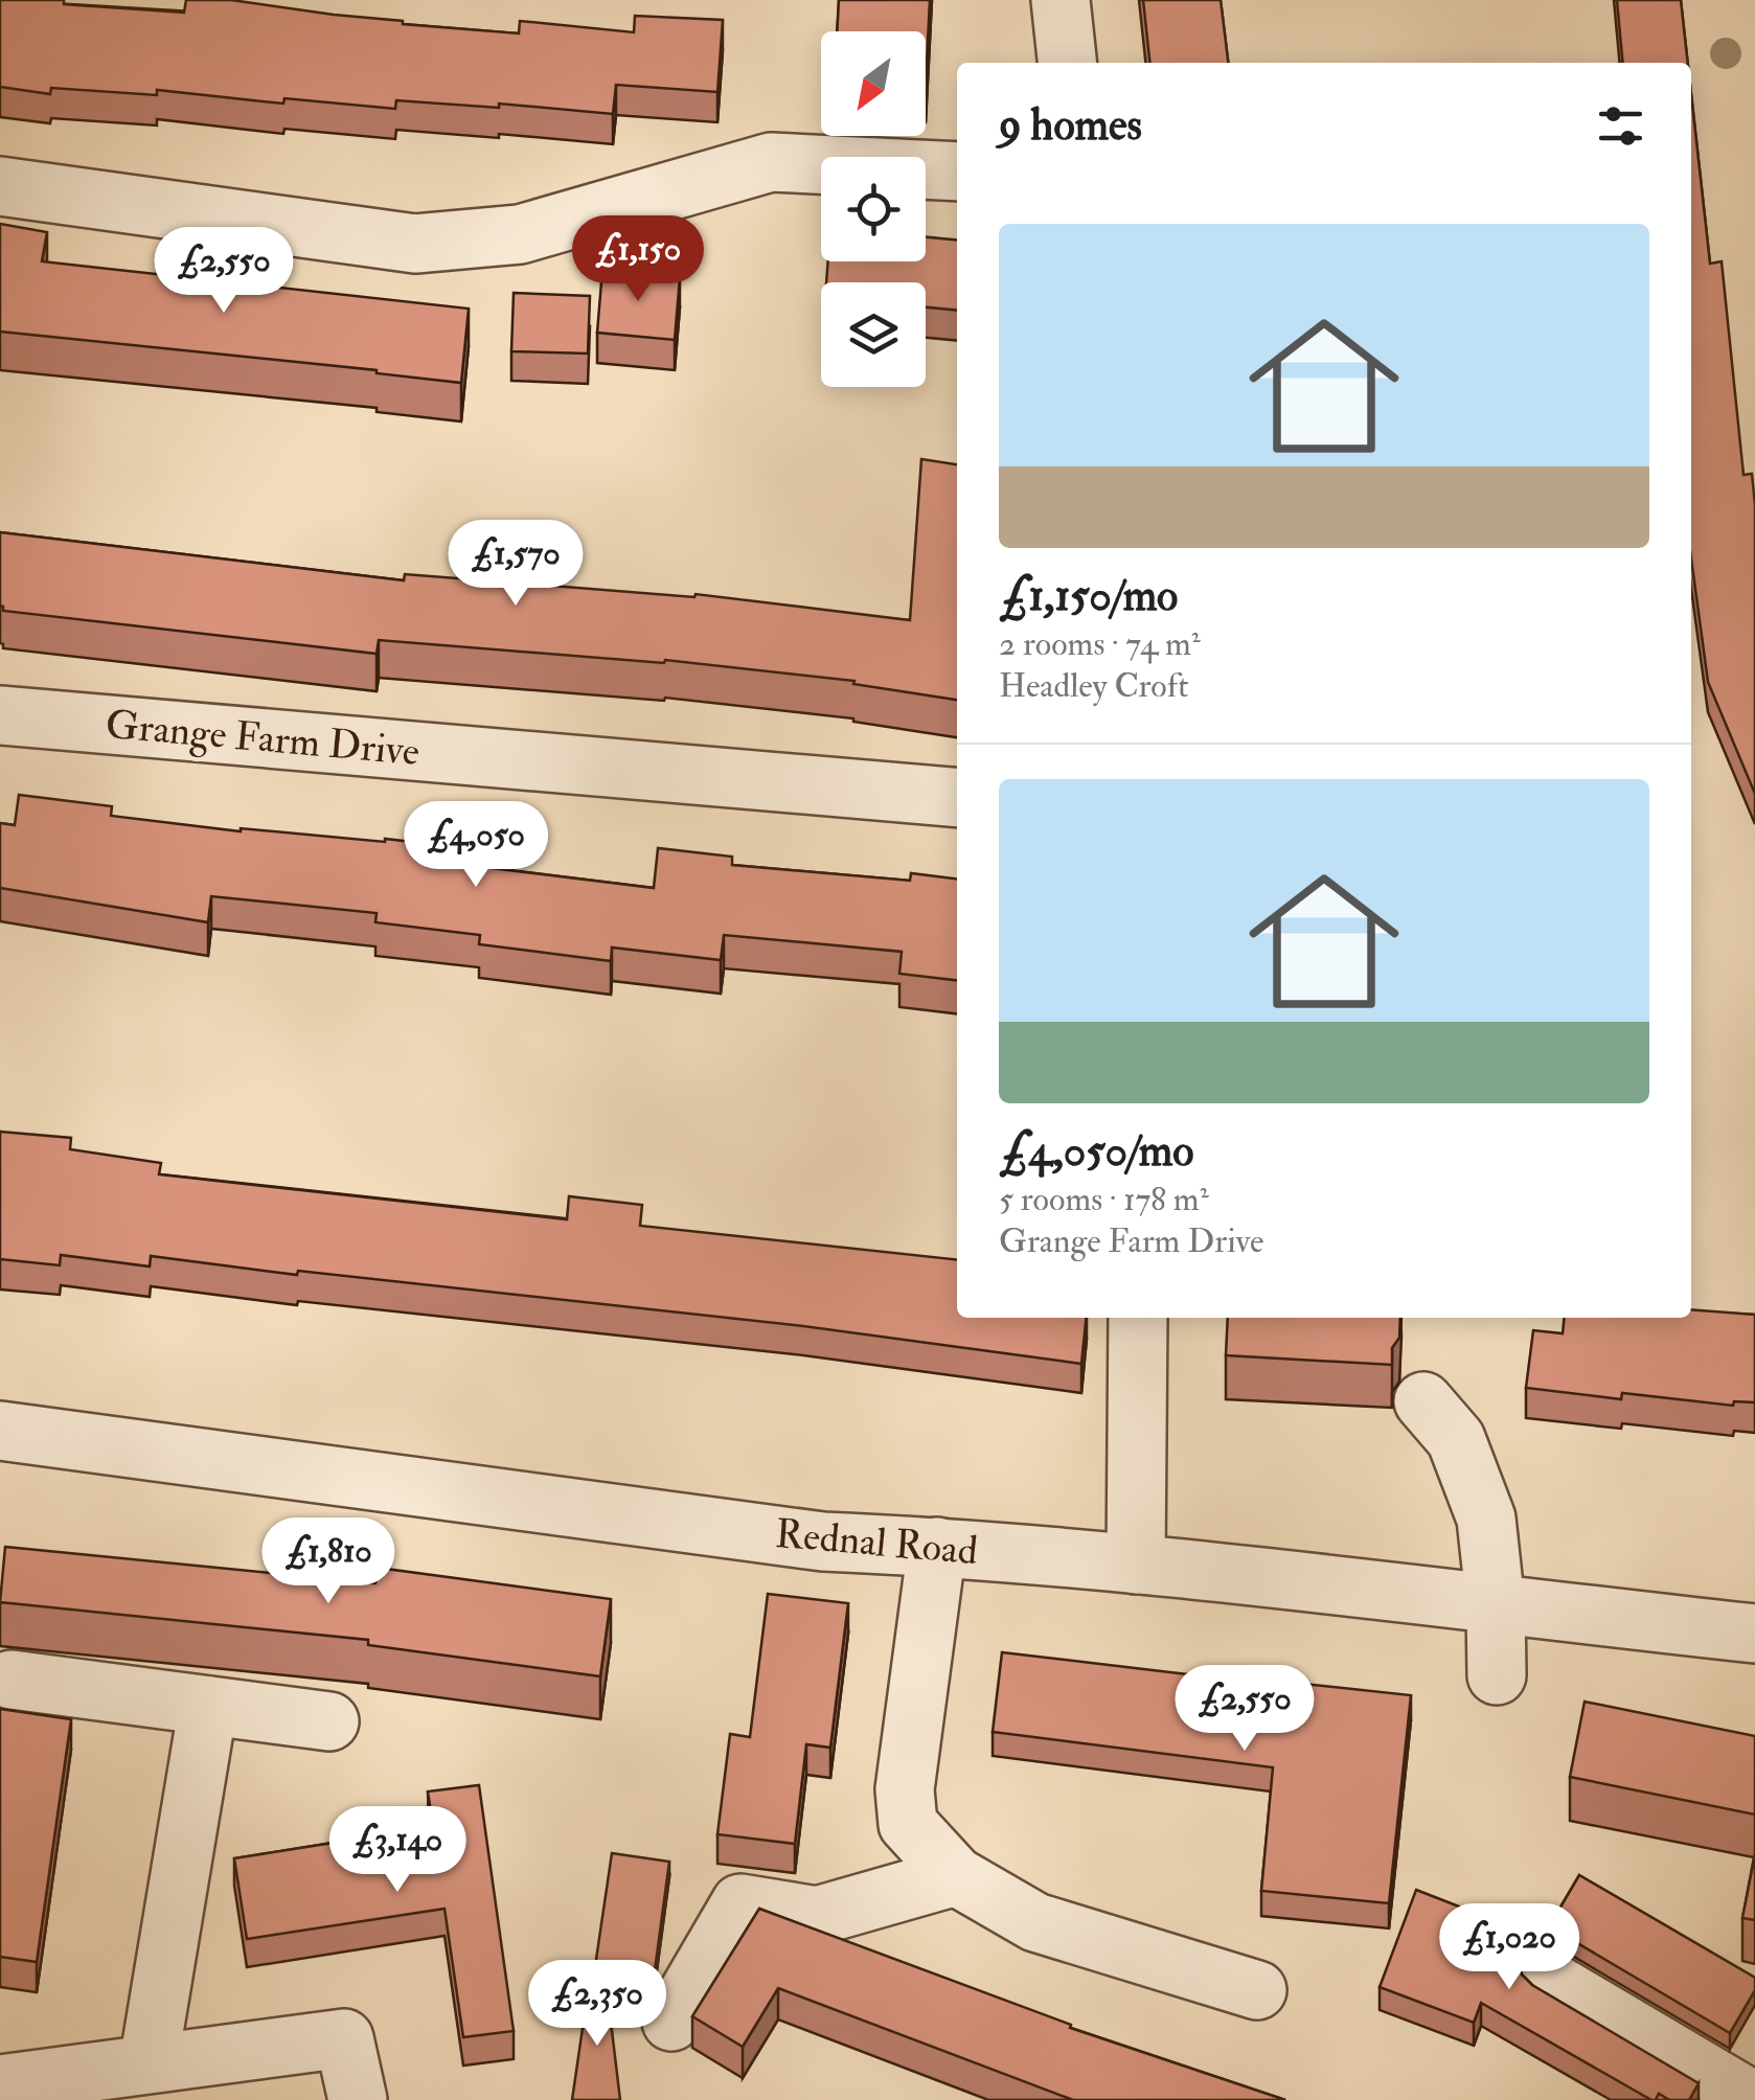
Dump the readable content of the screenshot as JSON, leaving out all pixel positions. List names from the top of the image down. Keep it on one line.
{"streets":{"street":["Grange Farm Drive","Rednal Road"]},"north":"bottom left","page":{"heading":"9 homes","list":[{"name":"£1,150/mo","note":"2 rooms · 74 m² · Headley Croft"},{"name":"£4,050/mo","note":"5 rooms · 178 m² · Grange Farm Drive"}],"price":["£1,150","£2,550","£1,570","£4,050","£1,810","£2,550","£3,140","£1,020","£2,350"]}}
